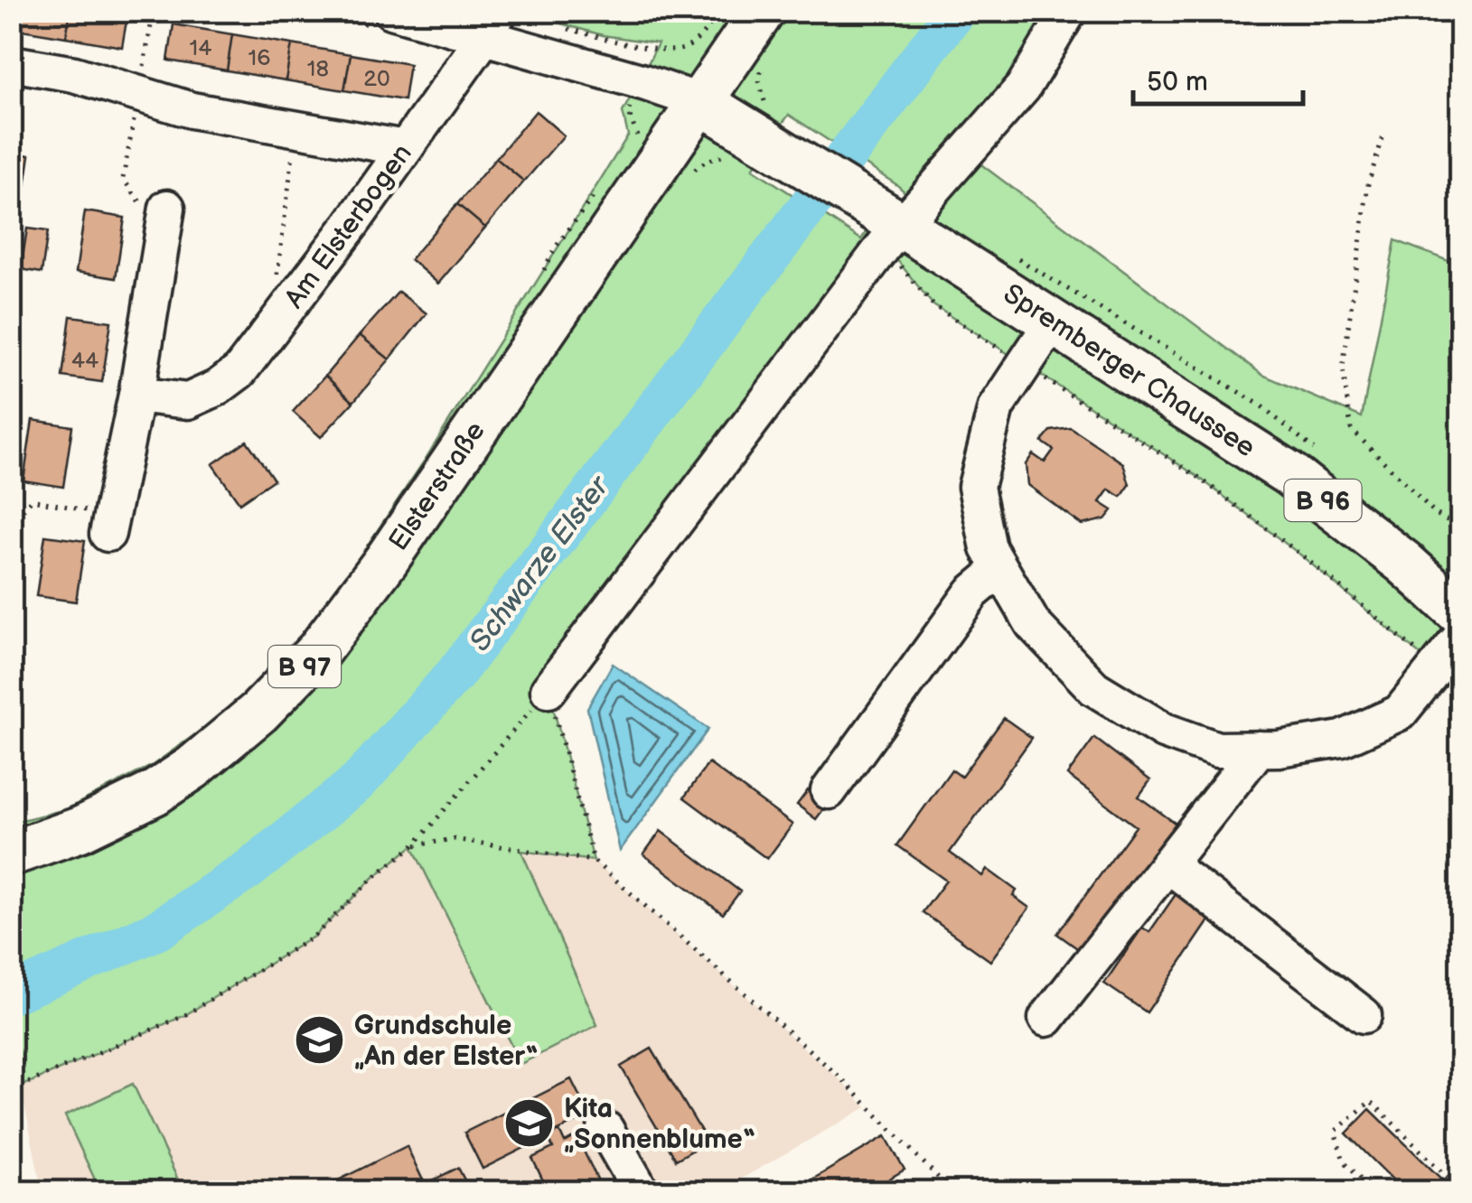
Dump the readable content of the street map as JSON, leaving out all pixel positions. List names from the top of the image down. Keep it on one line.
{"streets":{"main road":["Spremberger Chaussee","Elsterstraße","B 96","B 97"],"street":["Am Elsterbogen"]},"crossings":[["Spremberger Chaussee","B 96"],["Elsterstraße","B 96"]],"water":["Schwarze Elster"],"places":{"school or university":["Grundschule „An der Elster“","Kita „Sonnenblume“"]},"house_numbers":["14","16","18","20","44"],"scale_bar":"50 m"}
